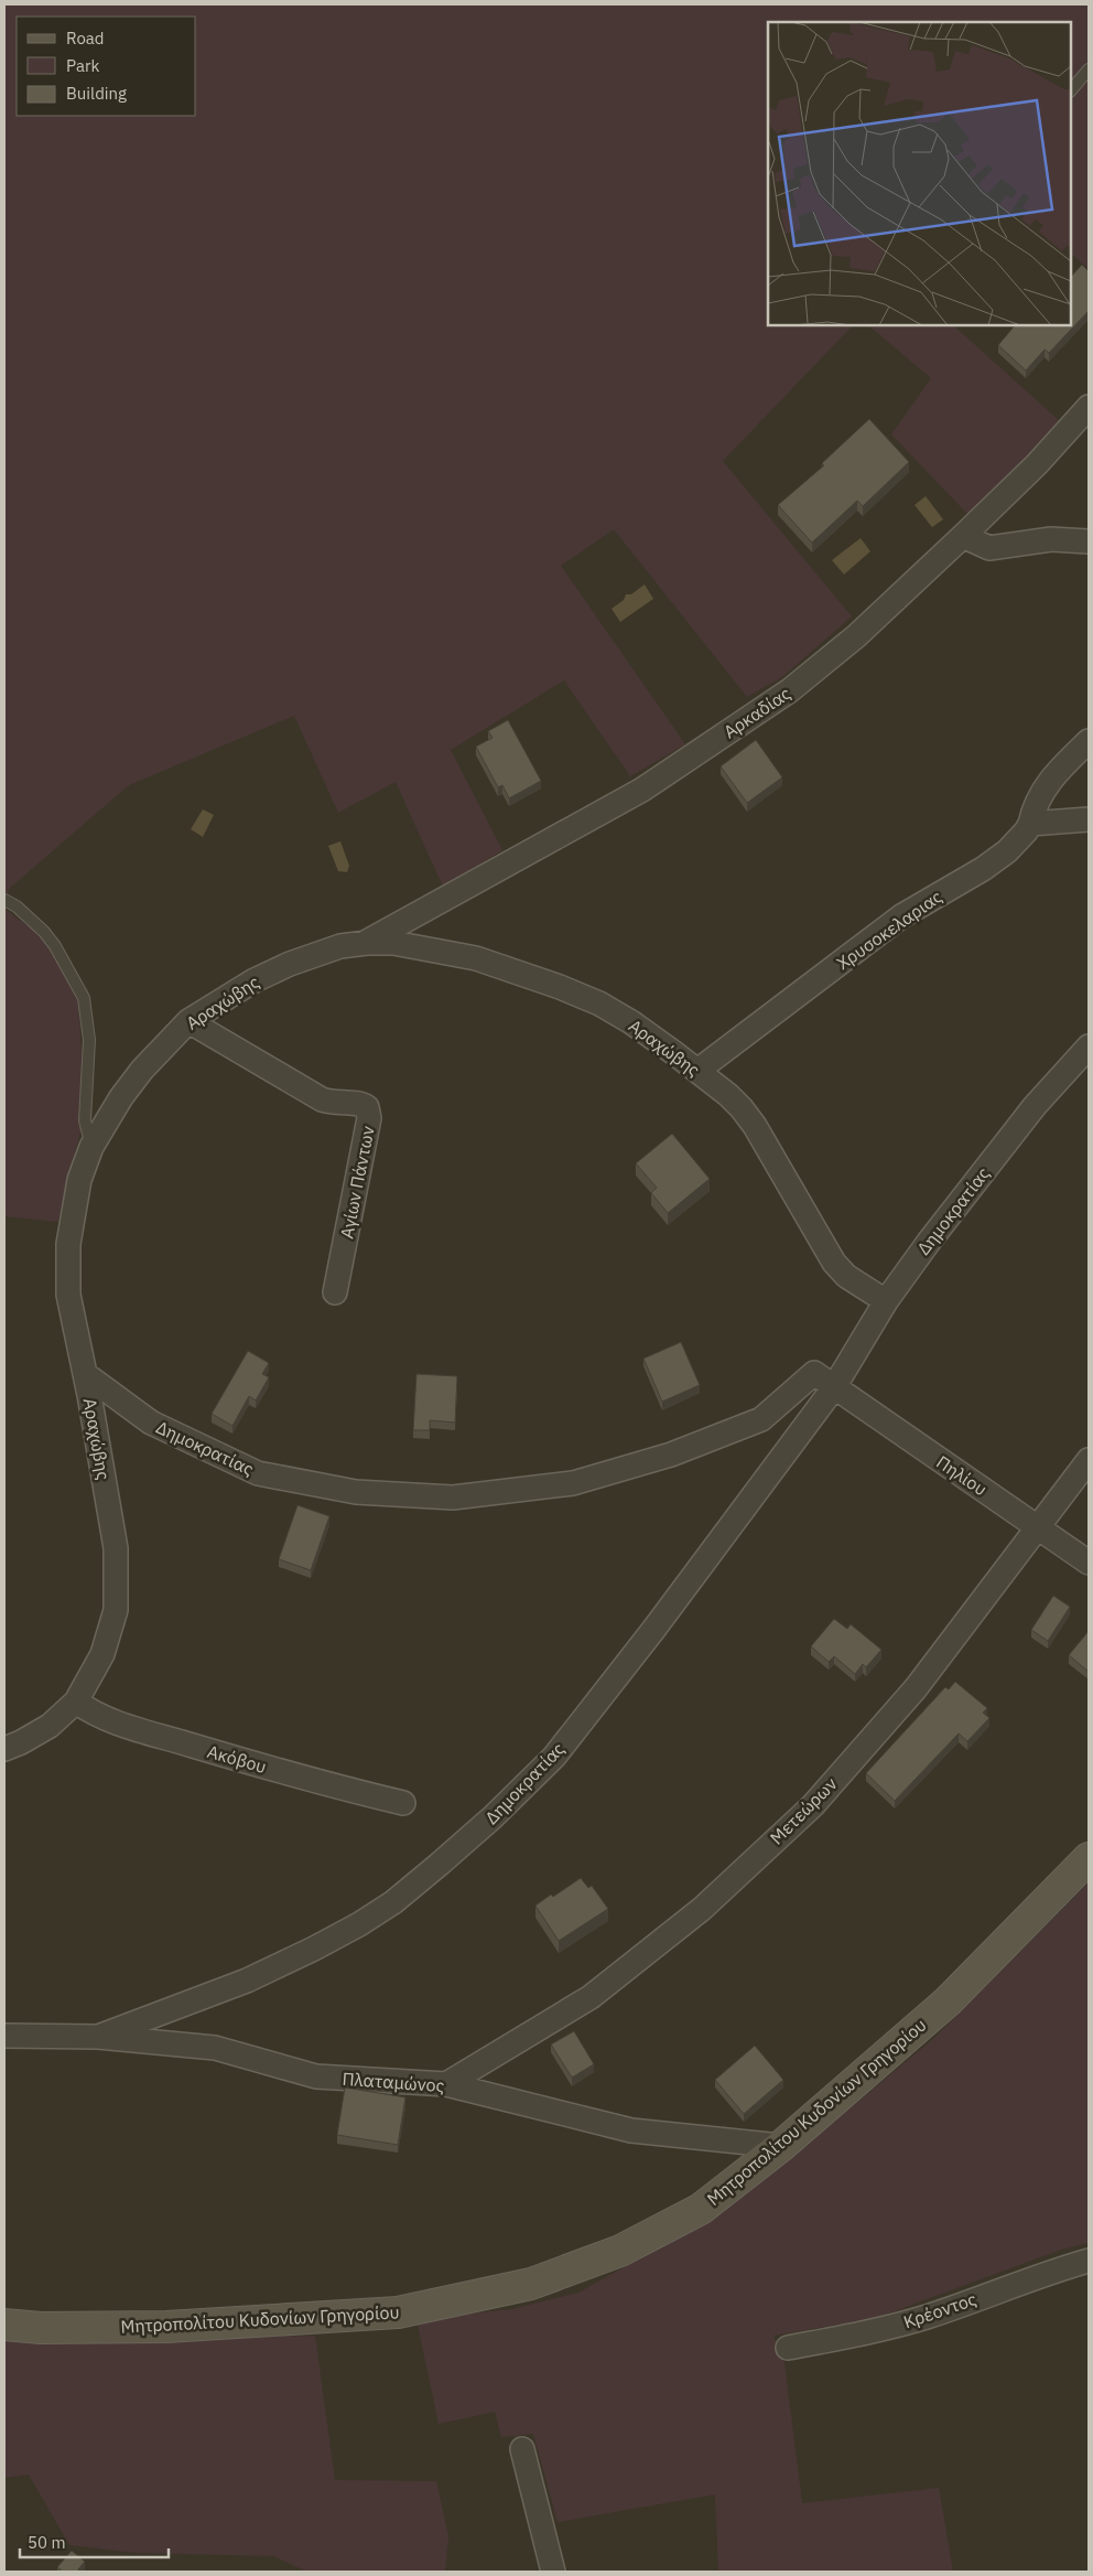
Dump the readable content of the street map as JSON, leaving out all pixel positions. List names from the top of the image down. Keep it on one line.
{"streets":{"street":["Αρκαδίας","Χρυσοκελαριας","Αραχώβης","Αγίων Πάντων","Δημοκρατίας","Πηλίου","Ακόβου","Μετεώρων","Πλαταμώνος","Μητροπολίτου Κυδονίων Γρηγορίου","Κρέοντος"]},"crossings":[["Αρκαδίας","Αραχώβης"],["Χρυσοκελαριας","Αραχώβης"],["Αραχώβης","Αγίων Πάντων"],["Αραχώβης","Δημοκρατίας"],["Αραχώβης","Ακόβου"],["Δημοκρατίας","Πηλίου"],["Δημοκρατίας","Πλαταμώνος"],["Πηλίου","Μετεώρων"],["Μετεώρων","Πλαταμώνος"],["Πλαταμώνος","Μητροπολίτου Κυδονίων Γρηγορίου"]],"legend":["Road","Park","Building"],"scale_bar":"50 m"}
